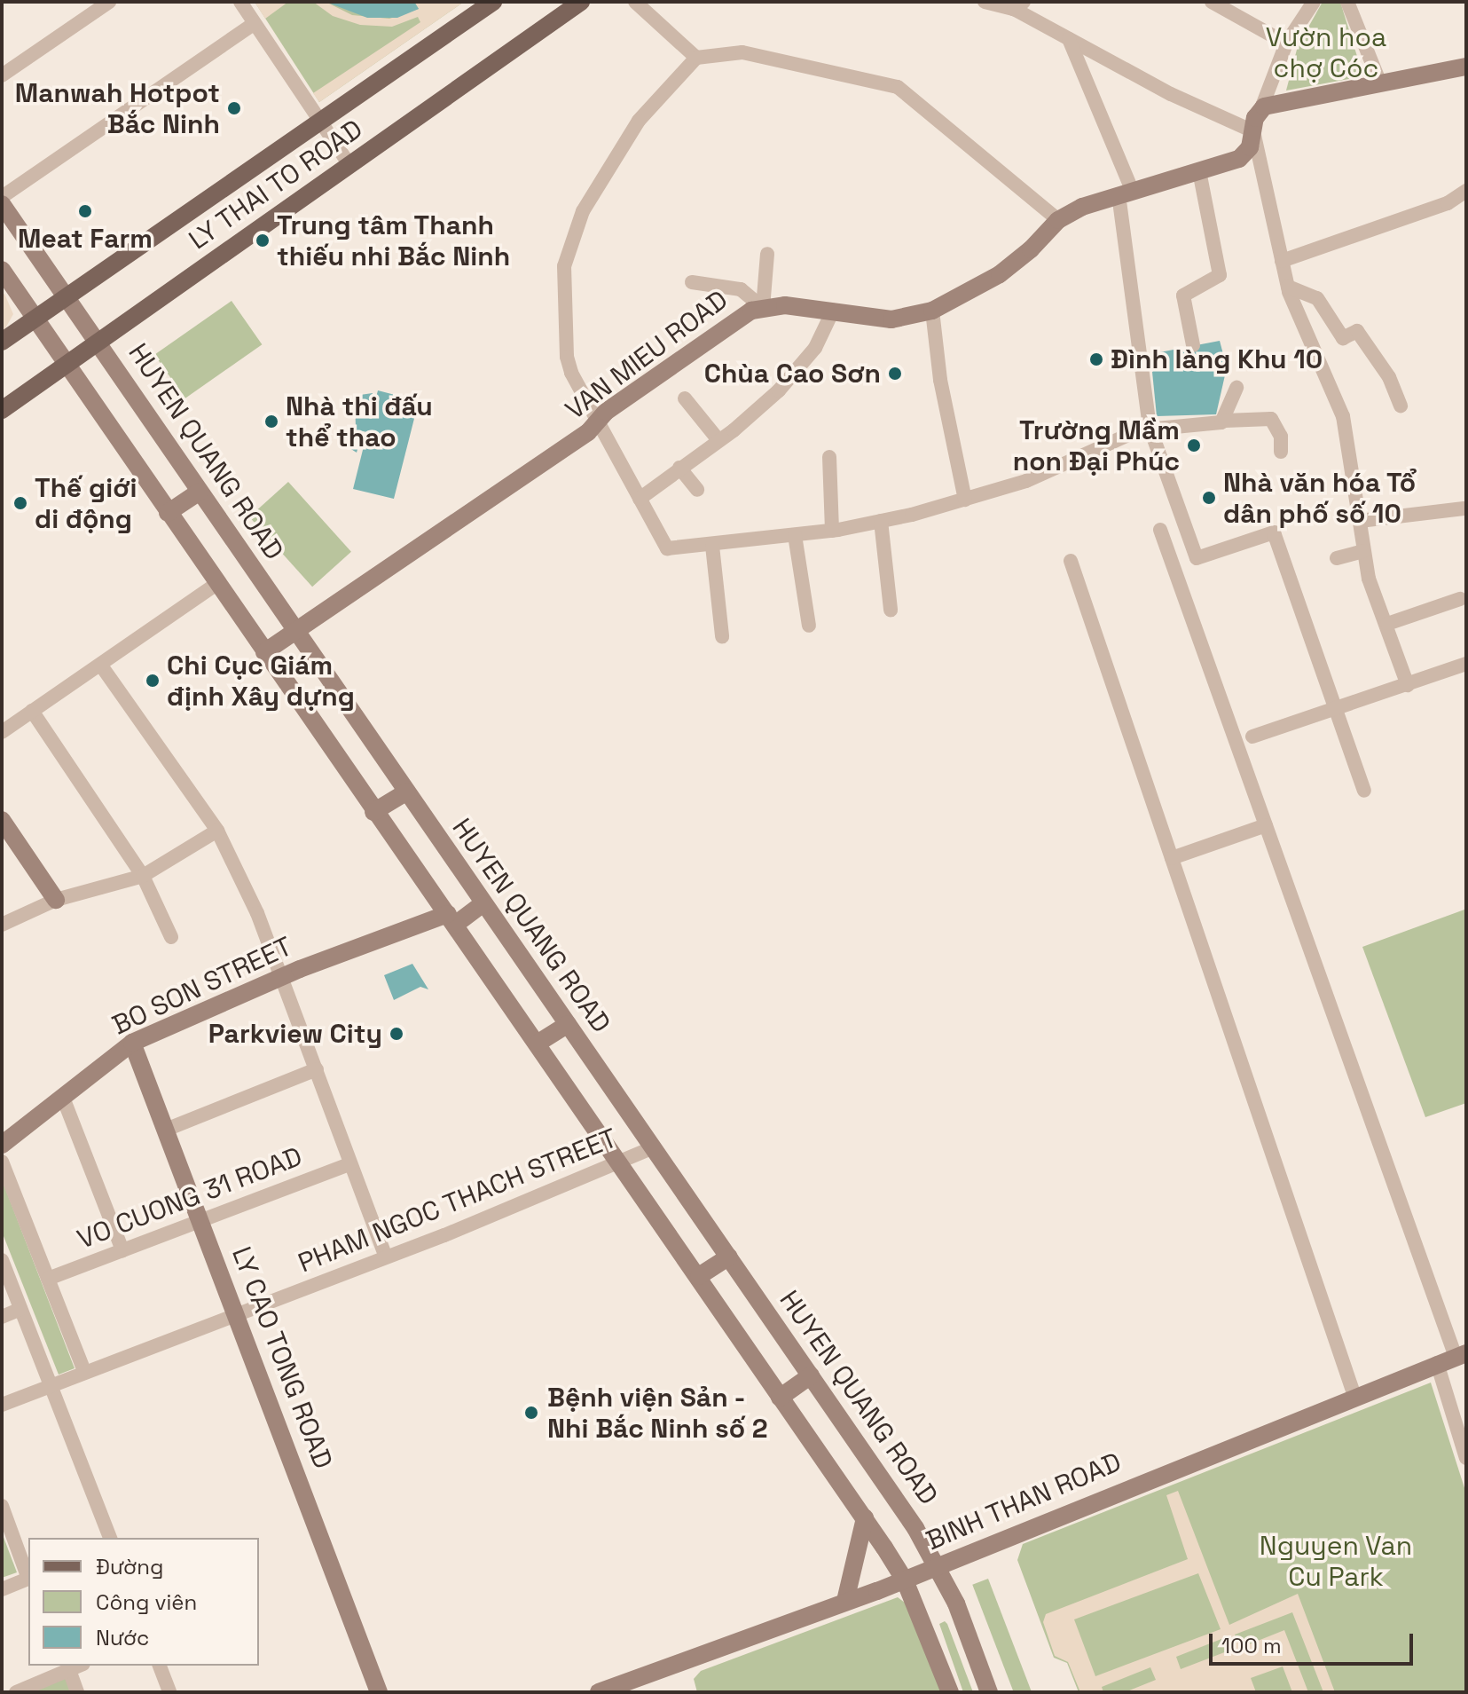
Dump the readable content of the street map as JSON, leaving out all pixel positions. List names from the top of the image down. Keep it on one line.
{"streets":{"main road":["LY THAI TO ROAD"],"street":["VAN MIEU ROAD","HUYEN QUANG ROAD","BO SON STREET","VO CUONG 31 ROAD","PHAM NGOC THACH STREET","LY CAO TONG ROAD","BINH THAN ROAD"]},"crossings":[["LY THAI TO ROAD","HUYEN QUANG ROAD"],["VAN MIEU ROAD","HUYEN QUANG ROAD"],["HUYEN QUANG ROAD","BO SON STREET"],["HUYEN QUANG ROAD","PHAM NGOC THACH STREET"],["HUYEN QUANG ROAD","BINH THAN ROAD"],["BO SON STREET","LY CAO TONG ROAD"],["VO CUONG 31 ROAD","LY CAO TONG ROAD"],["PHAM NGOC THACH STREET","LY CAO TONG ROAD"]],"parks":["Vườn hoa chợ Cóc","Nguyen Van Cu Park"],"places":["Manwah Hotpot Bắc Ninh","Meat Farm","Trung tâm Thanh thiếu nhi Bắc Ninh","Đình làng Khu 10","Chùa Cao Sơn","Nhà thi đấu thể thao","Trường Mầm non Đại Phúc","Nhà văn hóa Tổ dân phố số 10","Thế giới di động","Chi Cục Giám định Xây dựng","Parkview City","Bệnh viện Sản - Nhi Bắc Ninh số 2"],"legend":["Đường","Công viên","Nước"],"scale_bar":"100 m"}
